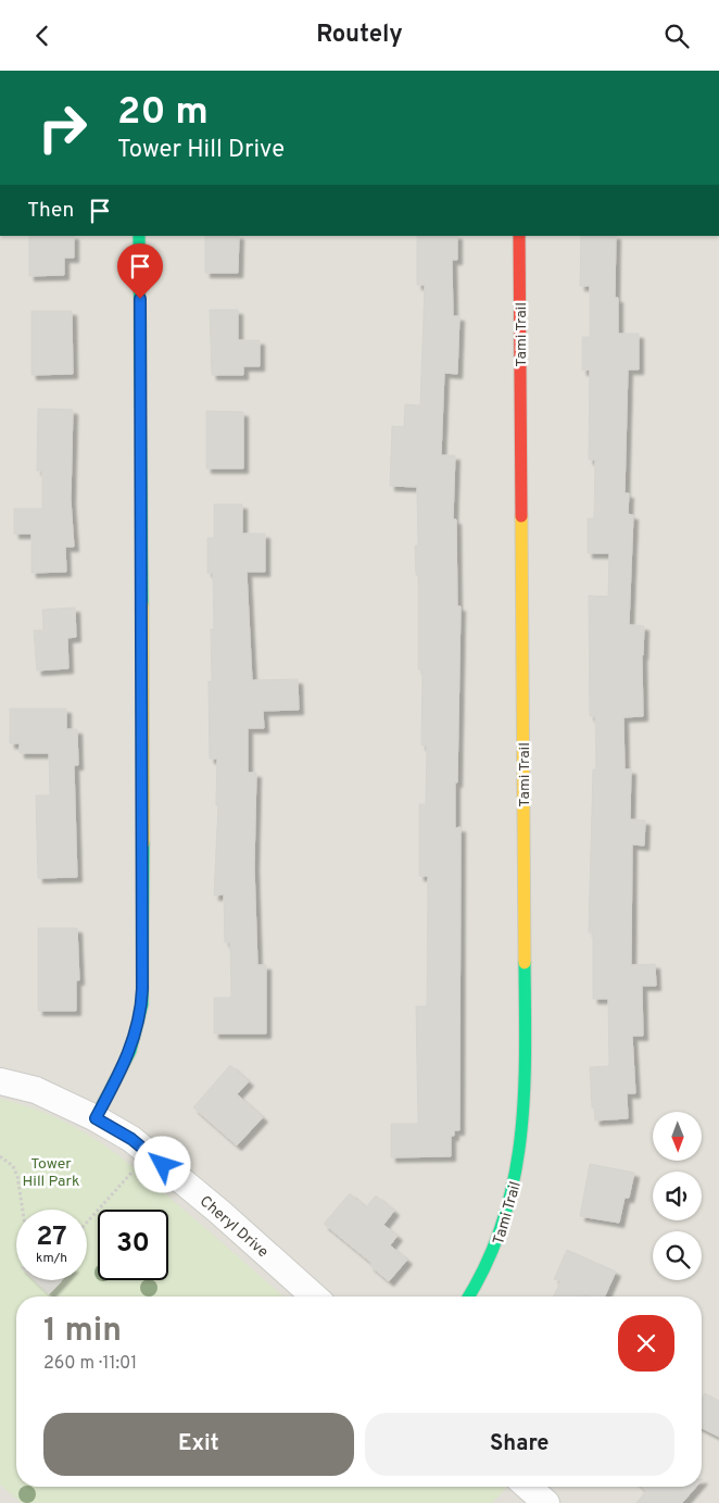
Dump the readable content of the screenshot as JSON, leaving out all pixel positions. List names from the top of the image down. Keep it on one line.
{"streets":{"street":["Tami Trail","Cheryl Drive"]},"parks":["Tower Hill Park"],"north":"bottom","page":{"header":"Routely","turn":["20 m","Tower Hill Drive"],"then":"Then","speed":"27 km/h","limit":"30","heading":["1 min","260 m · 11:01"],"buttons":["Exit","Share"]}}
